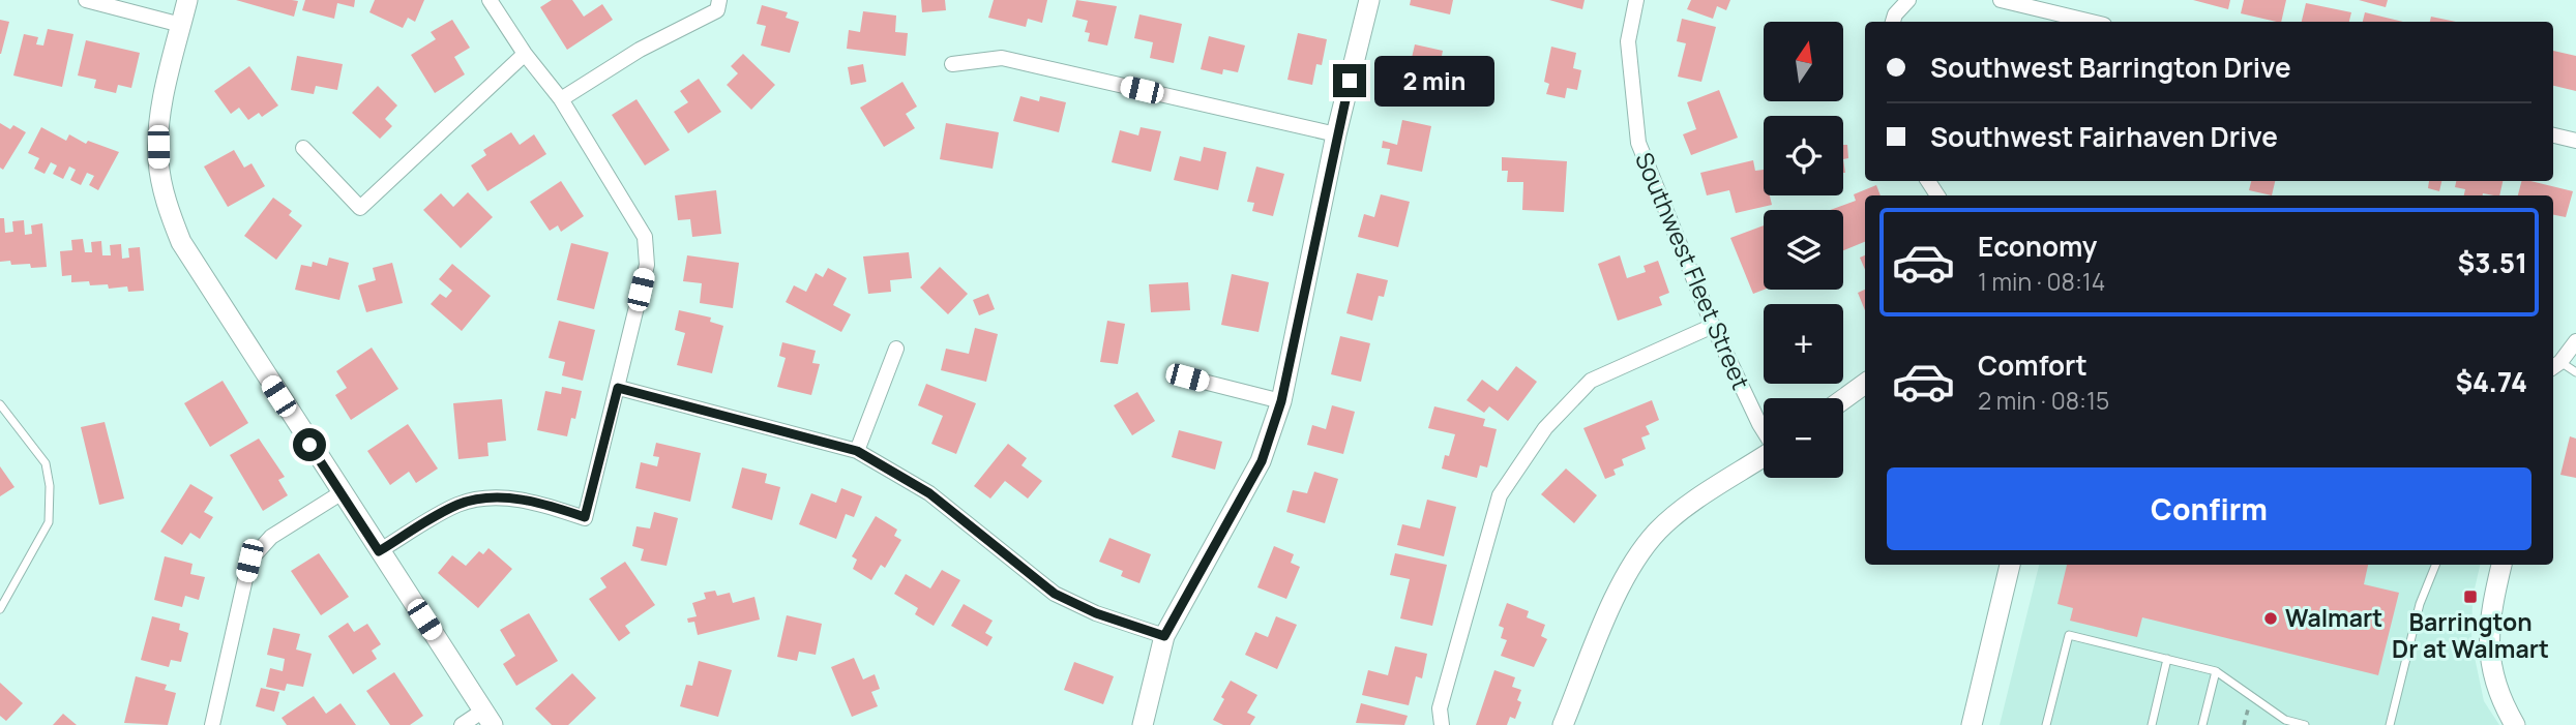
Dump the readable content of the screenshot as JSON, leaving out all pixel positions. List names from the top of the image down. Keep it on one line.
{"streets":{"street":["Southwest Fleet Street"]},"places":{"transit":["Barrington Dr at Walmart"],"other":["Walmart"]},"north":"top","page":{"map_buttons":["+","−"],"banner":["Southwest Barrington Drive","Southwest Fairhaven Drive"],"bubble":"2 min","list":[{"name":"Economy","note":"1 min · 08:14","value":"$3.51"},{"name":"Comfort","note":"2 min · 08:15","value":"$4.74"}],"buttons":"Confirm"}}
